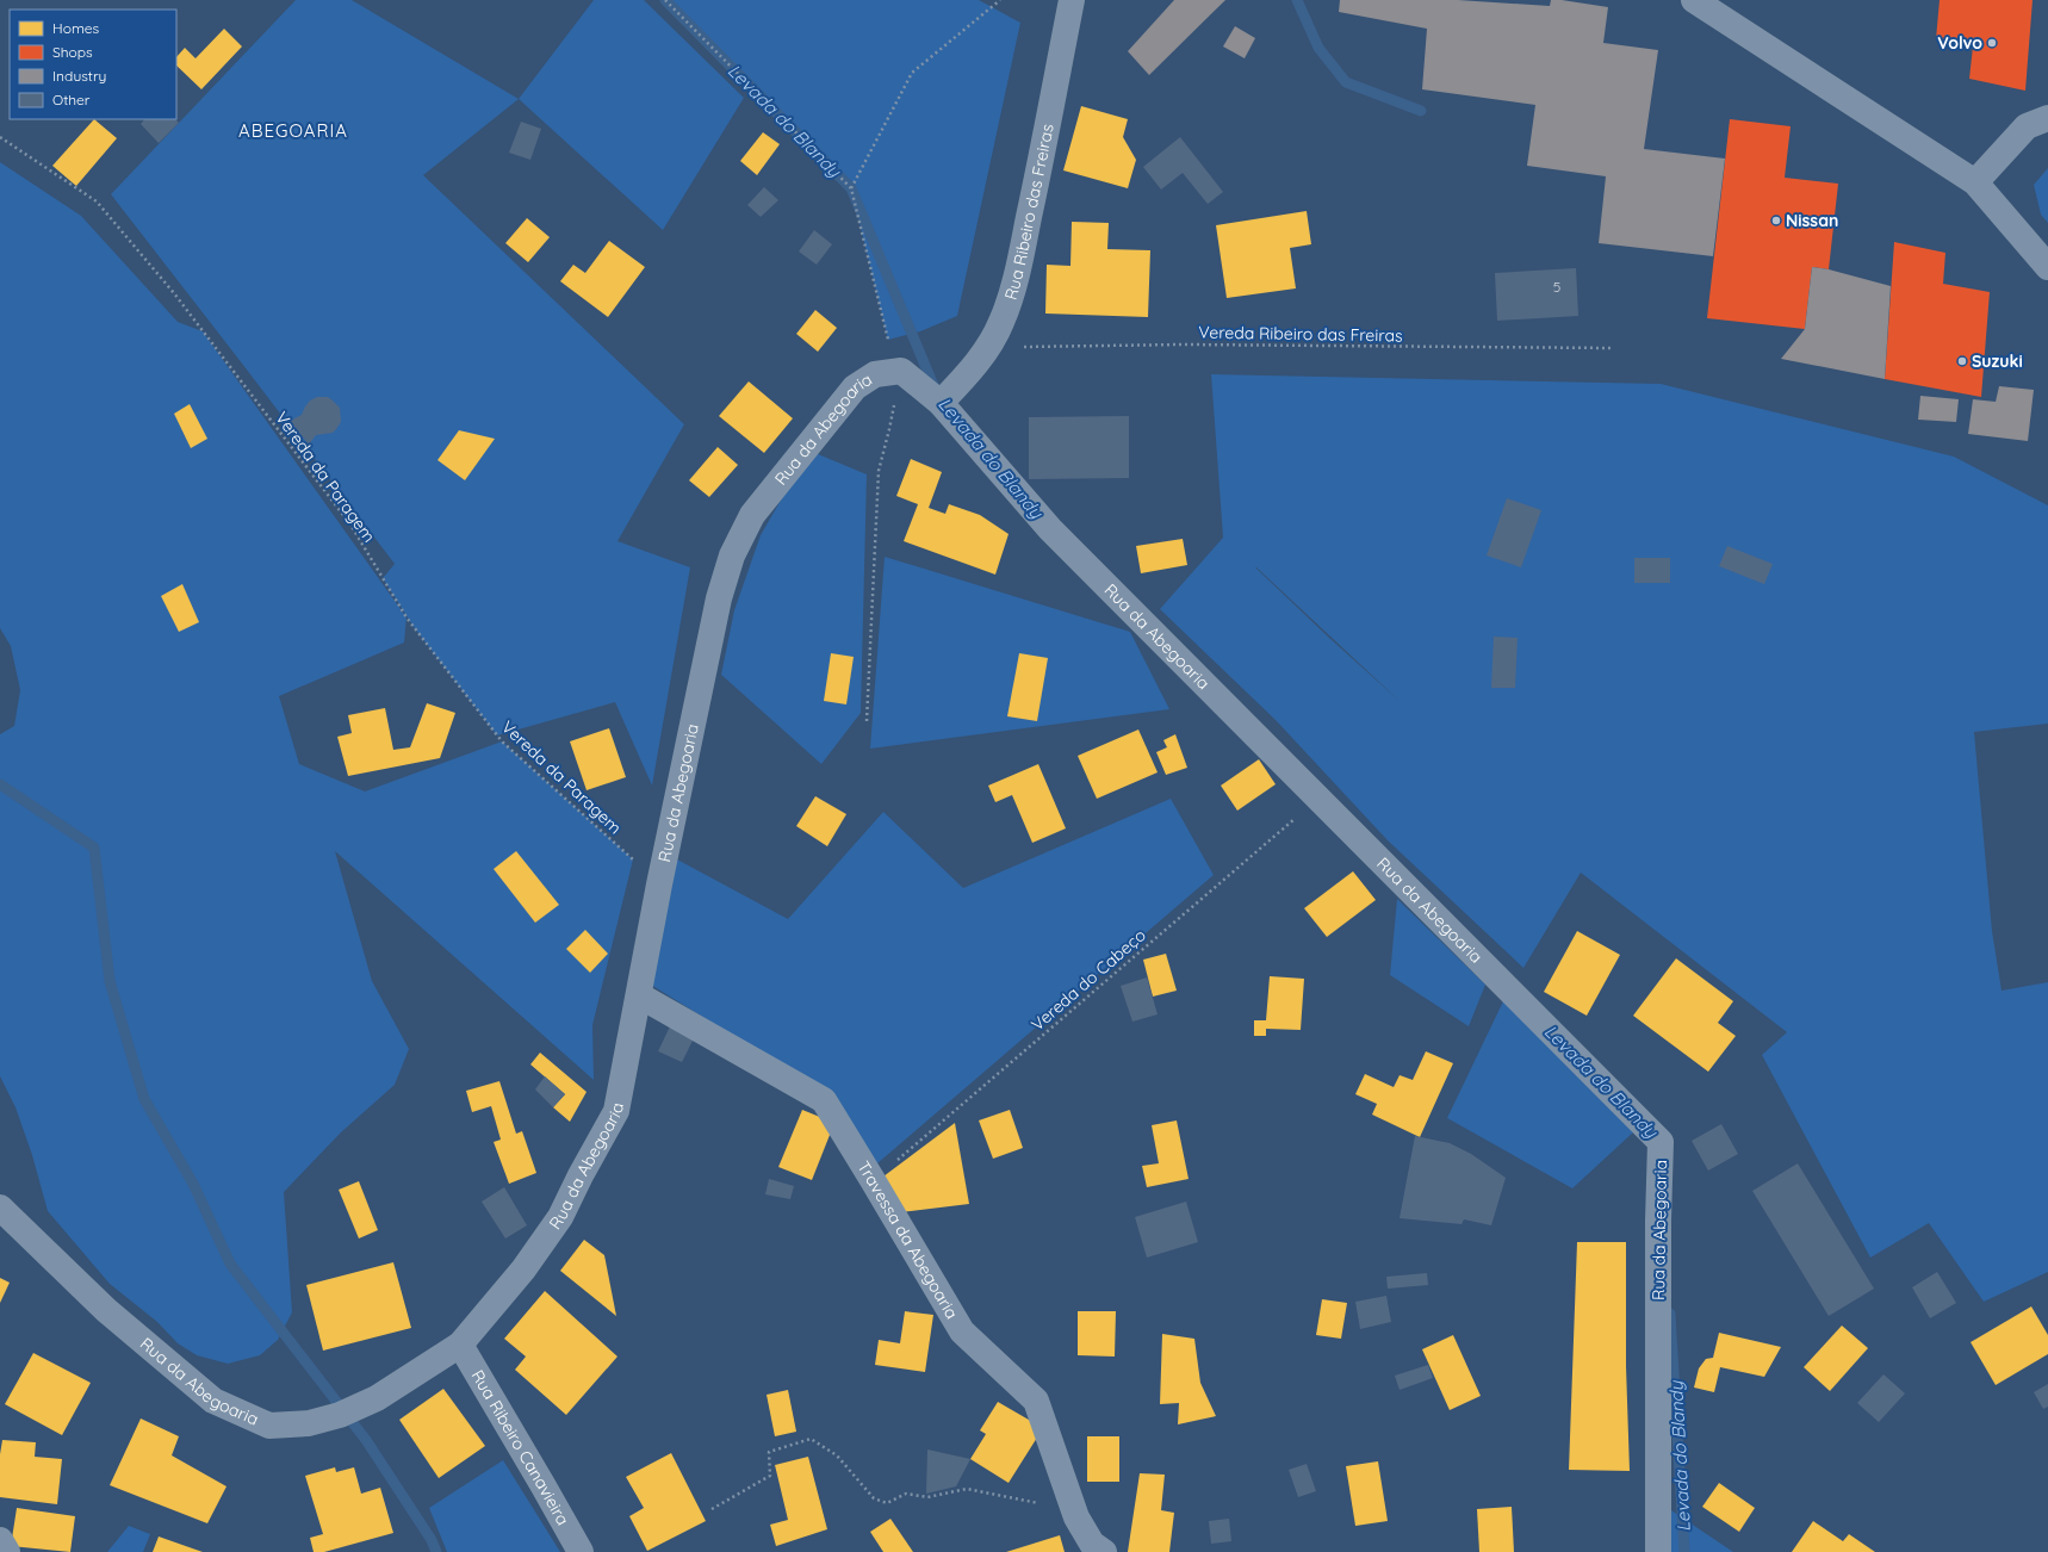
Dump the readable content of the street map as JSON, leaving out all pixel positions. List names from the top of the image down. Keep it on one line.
{"streets":{"street":["Rua Ribeiro das Freiras","Rua da Abegoaria","Travessa da Abegoaria","Rua Ribeiro Canavieira"],"path":["Vereda Ribeiro das Freiras","Vereda da Paragem","Vereda do Cabeço"]},"crossings":[["Rua Ribeiro das Freiras","Vereda Ribeiro das Freiras"],["Rua Ribeiro das Freiras","Rua da Abegoaria"],["Rua da Abegoaria","Vereda da Paragem"],["Rua da Abegoaria","Vereda do Cabeço"],["Rua da Abegoaria","Travessa da Abegoaria"],["Rua da Abegoaria","Rua Ribeiro Canavieira"],["Vereda do Cabeço","Travessa da Abegoaria"]],"districts":["ABEGOARIA"],"water":["Levada do Blandy"],"places":["Volvo","Nissan","Suzuki"],"house_numbers":["5"],"legend":["Homes","Shops","Industry","Other"]}
